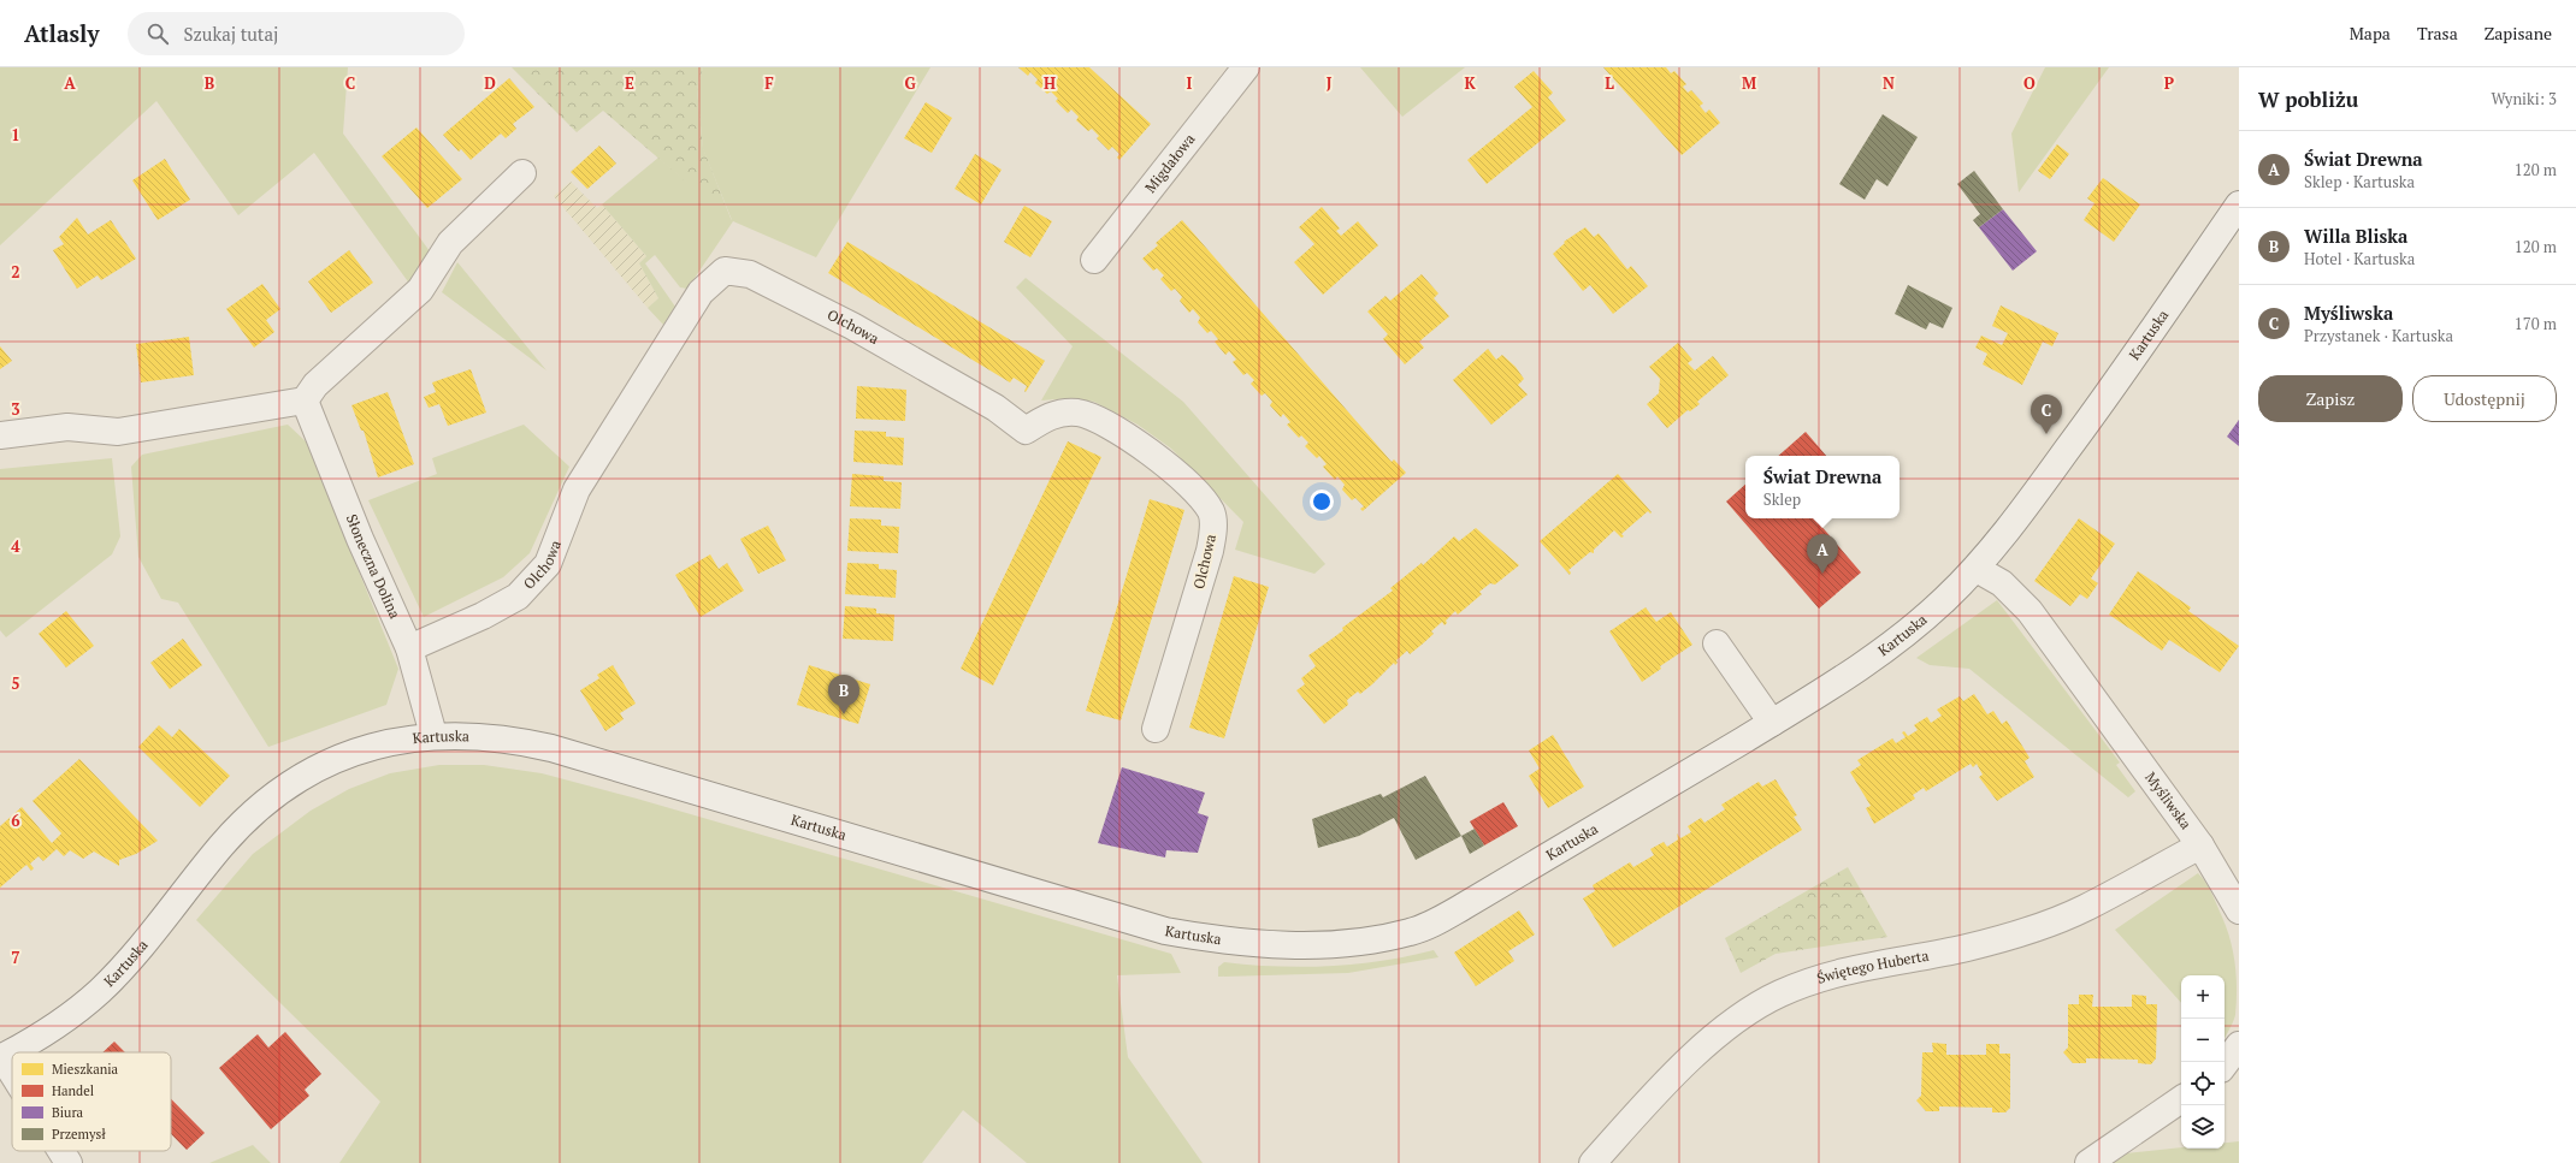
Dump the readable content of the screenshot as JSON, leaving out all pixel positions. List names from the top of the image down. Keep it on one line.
{"streets":{"street":["Migdałowa","Olchowa","Kartuska","Słoneczna Dolina","Myśliwska","Świętego Huberta"]},"crossings":[["Olchowa","Słoneczna Dolina"],["Kartuska","Słoneczna Dolina"],["Kartuska","Myśliwska"],["Myśliwska","Świętego Huberta"]],"legend":["Mieszkania","Handel","Biura","Przemysł"],"page":{"header":"Atlasly","search":"Szukaj tutaj","nav":["Mapa","Trasa","Zapisane"],"heading":["W pobliżu","Wyniki: 3"],"list":[{"mark":"A","name":"Świat Drewna","note":"Sklep · Kartuska","value":"120 m"},{"mark":"B","name":"Willa Bliska","note":"Hotel · Kartuska","value":"120 m"},{"mark":"C","name":"Myśliwska","note":"Przystanek · Kartuska","value":"170 m"}],"buttons":["Zapisz","Udostępnij"],"pins":["C","A","B"],"popup":["Świat Drewna","Sklep"],"map_buttons":["+","−"]},"grid":{"columns":["A","B","C","D","E","F","G","H","I","J","K","L","M","N","O","P"],"rows":["1","2","3","4","5","6","7"]}}
